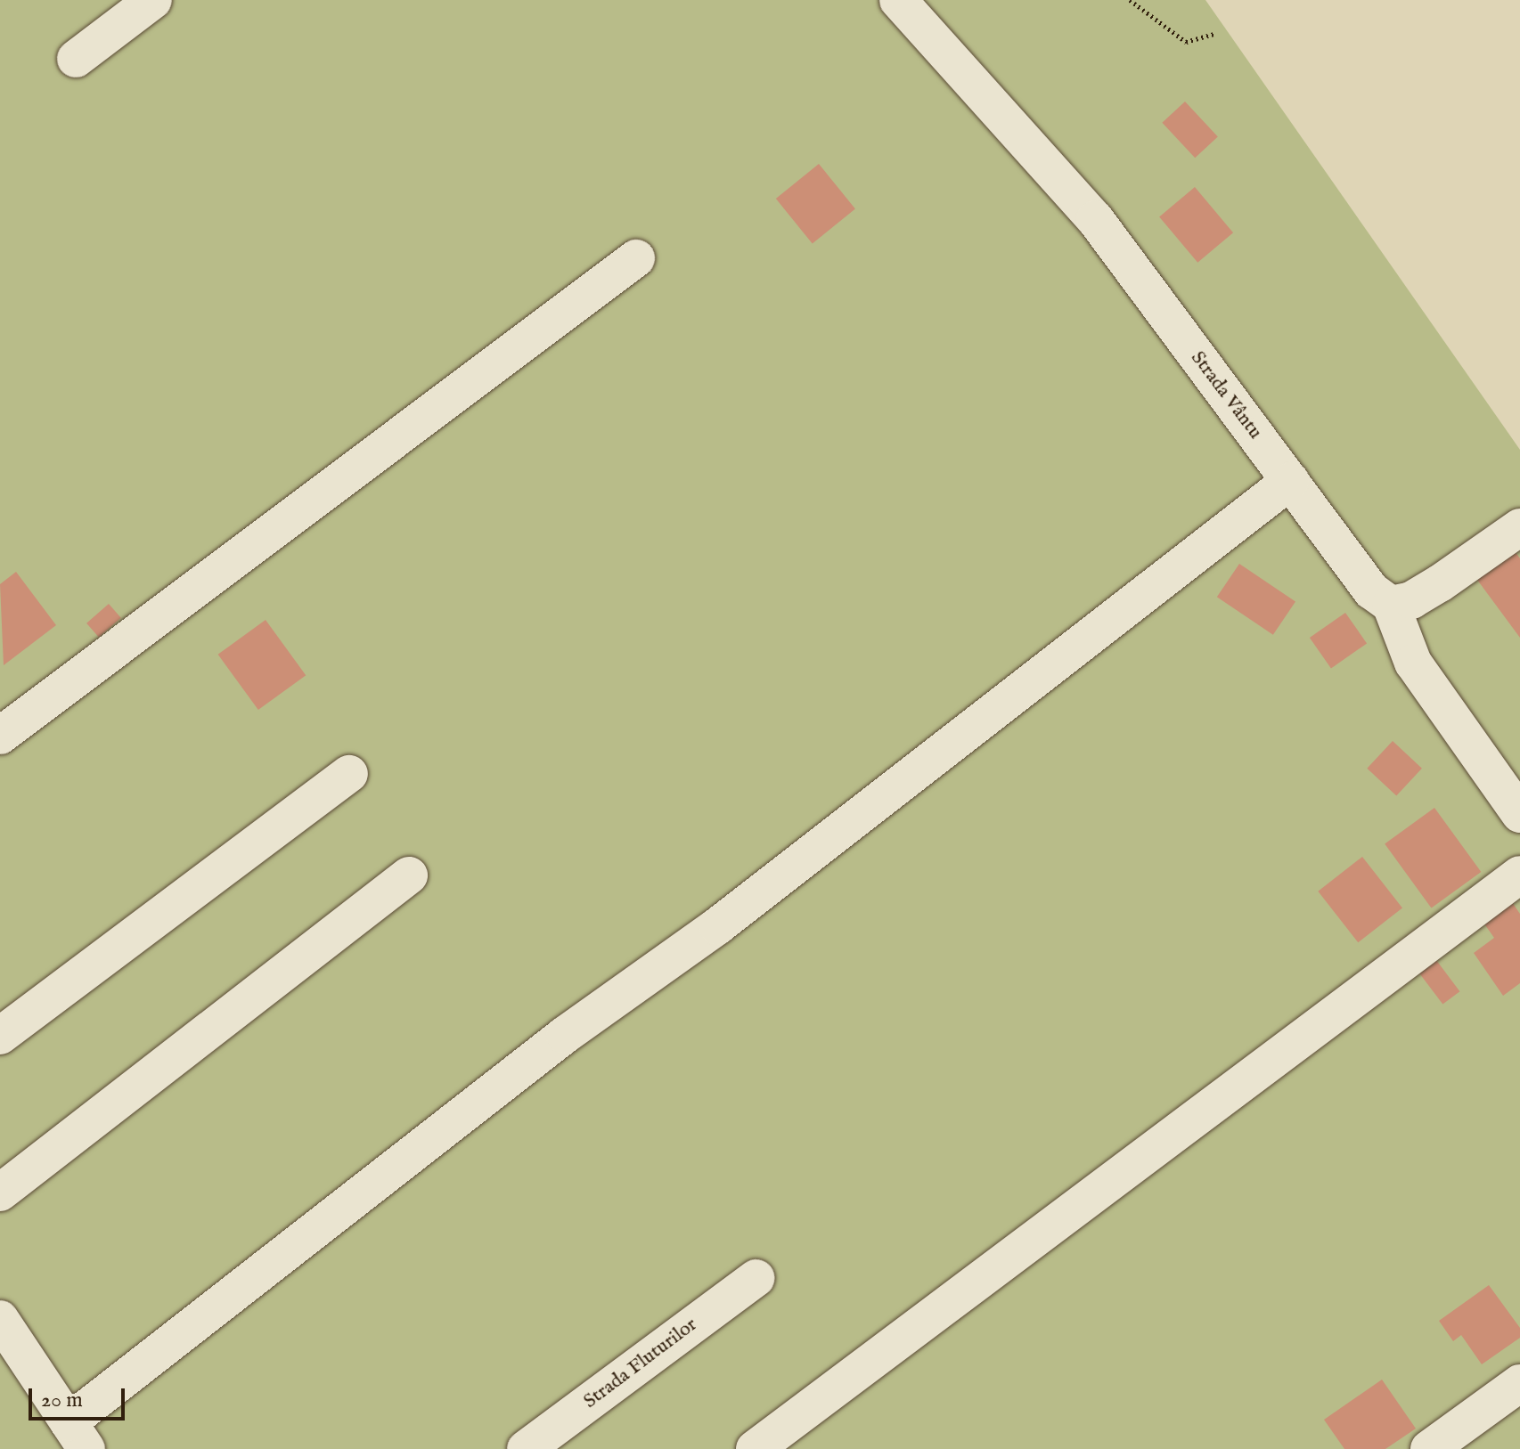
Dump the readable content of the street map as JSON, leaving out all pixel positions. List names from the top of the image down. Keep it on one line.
{"streets":{"street":["Strada Vântu","Strada Fluturilor"]},"scale_bar":"20 m"}
